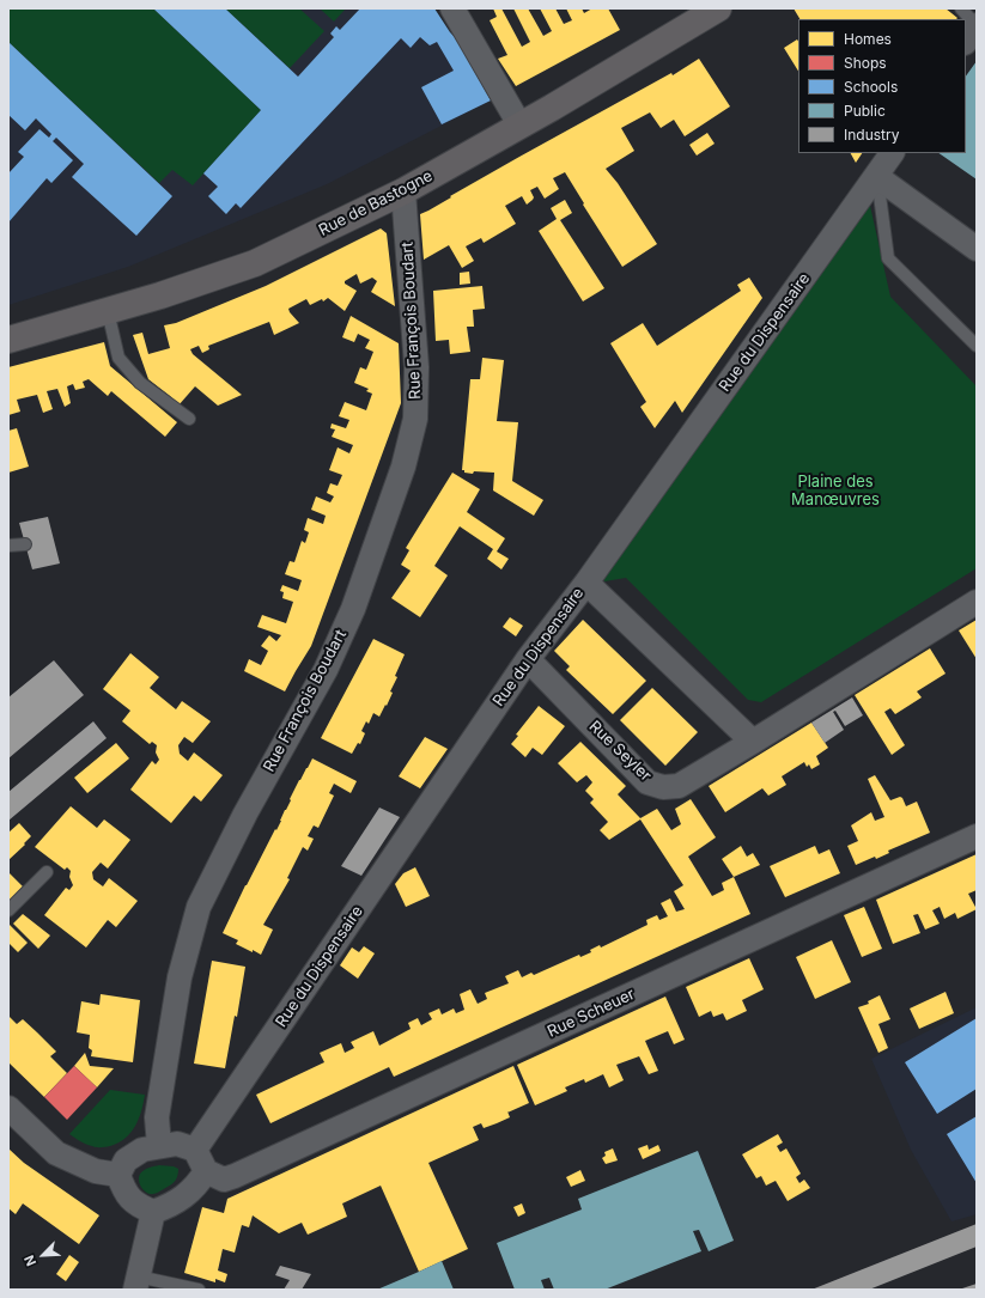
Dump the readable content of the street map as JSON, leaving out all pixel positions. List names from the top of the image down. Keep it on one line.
{"streets":{"main road":["Rue de Bastogne"],"street":["Rue François Boudart","Rue du Dispensaire","Rue Seyler","Rue Scheuer"]},"crossings":[["Rue de Bastogne","Rue François Boudart"],["Rue François Boudart","Rue du Dispensaire"],["Rue François Boudart","Rue Scheuer"],["Rue du Dispensaire","Rue Seyler"],["Rue du Dispensaire","Rue Scheuer"]],"parks":["Plaine des Manœuvres"],"legend":["Homes","Shops","Schools","Public","Industry"],"north":"bottom left"}
